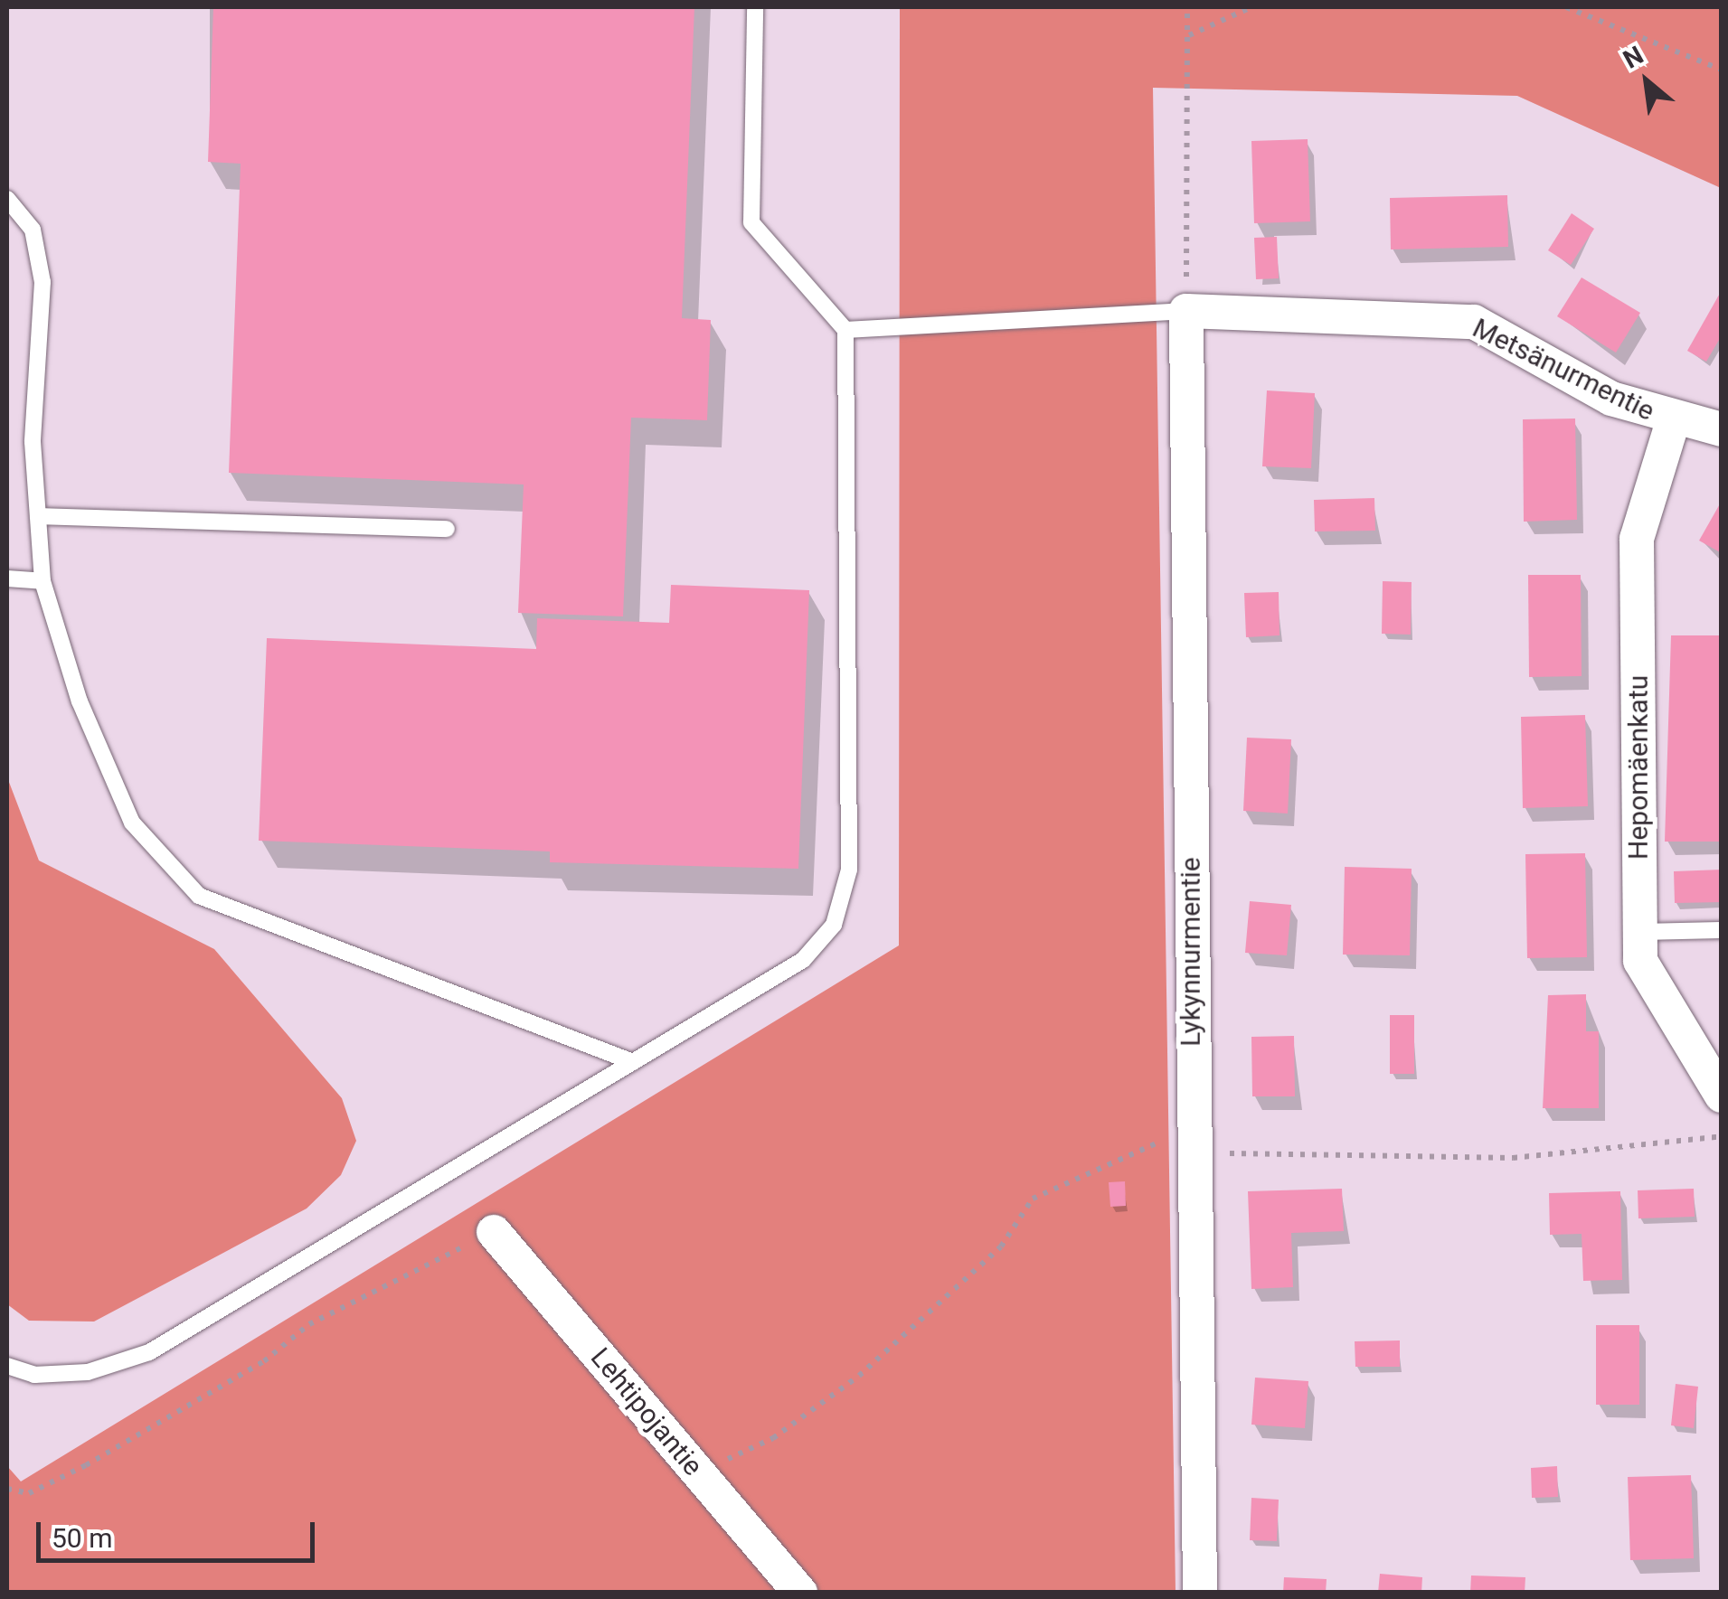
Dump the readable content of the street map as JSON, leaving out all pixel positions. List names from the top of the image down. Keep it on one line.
{"streets":{"street":["Metsänurmentie","Hepomäenkatu","Lykynnurmentie","Lehtipojantie"]},"crossings":[["Metsänurmentie","Hepomäenkatu"],["Metsänurmentie","Lykynnurmentie"]],"scale_bar":"50 m","north":"top left"}
